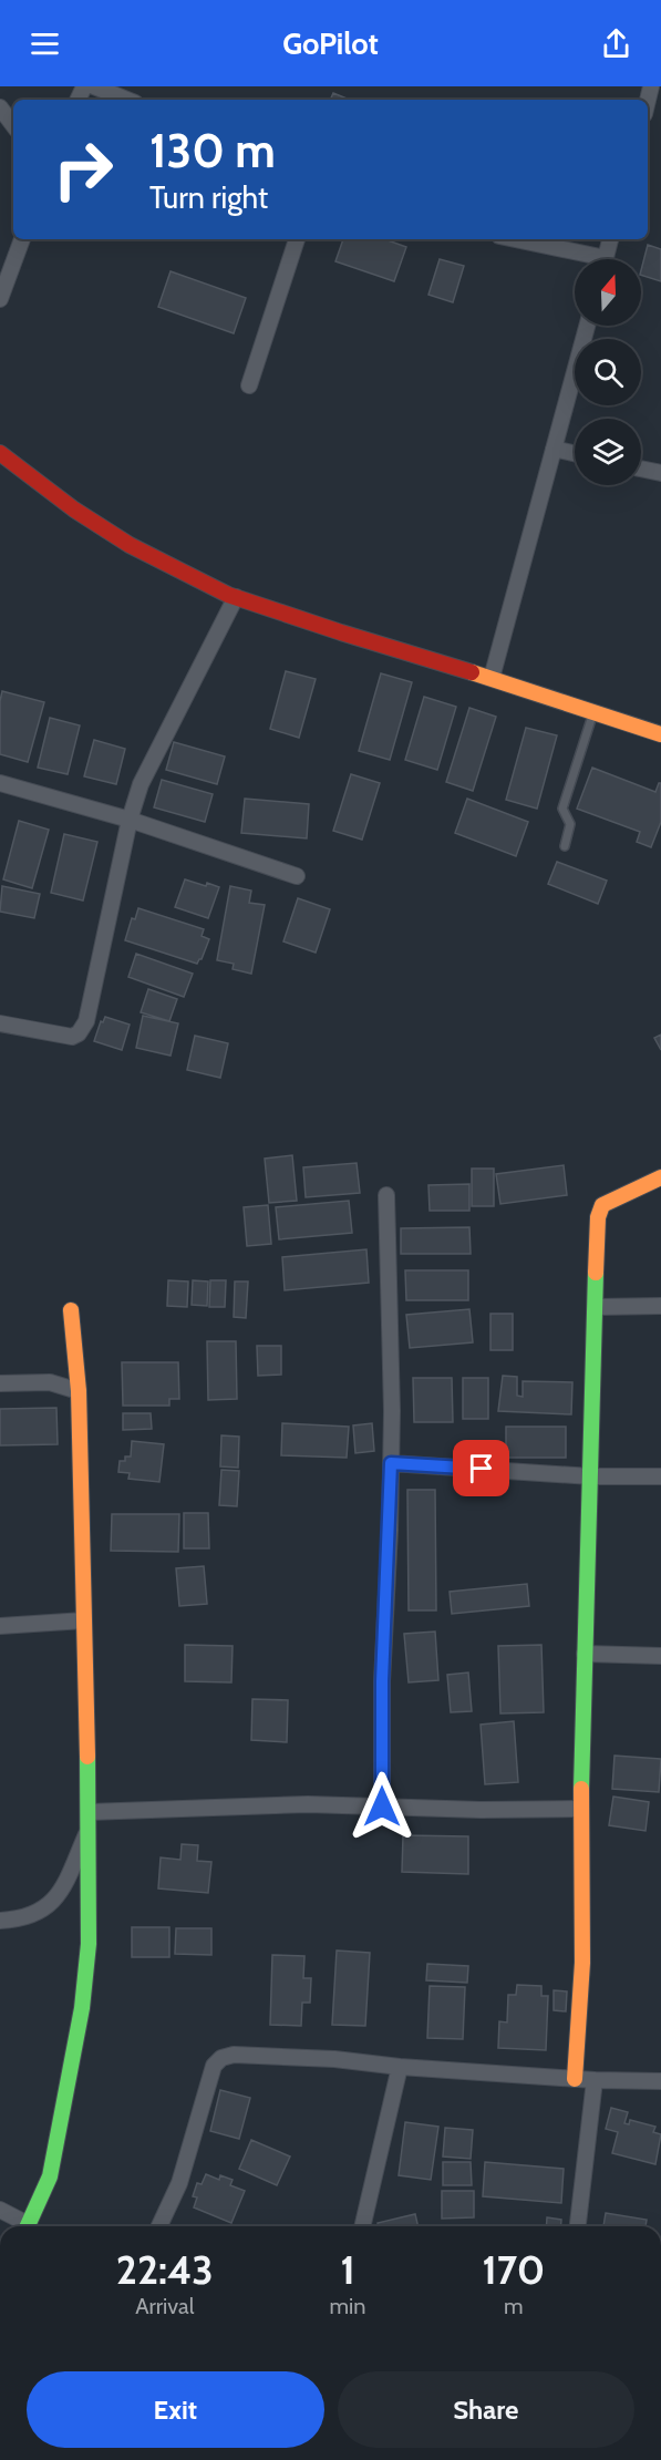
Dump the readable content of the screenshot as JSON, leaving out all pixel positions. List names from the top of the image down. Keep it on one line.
{"north":"top","page":{"header":"GoPilot","turn":["130 m","Turn right"],"eta":["22:43","Arrival","1","min","170","m"],"buttons":["Exit","Share"]}}
